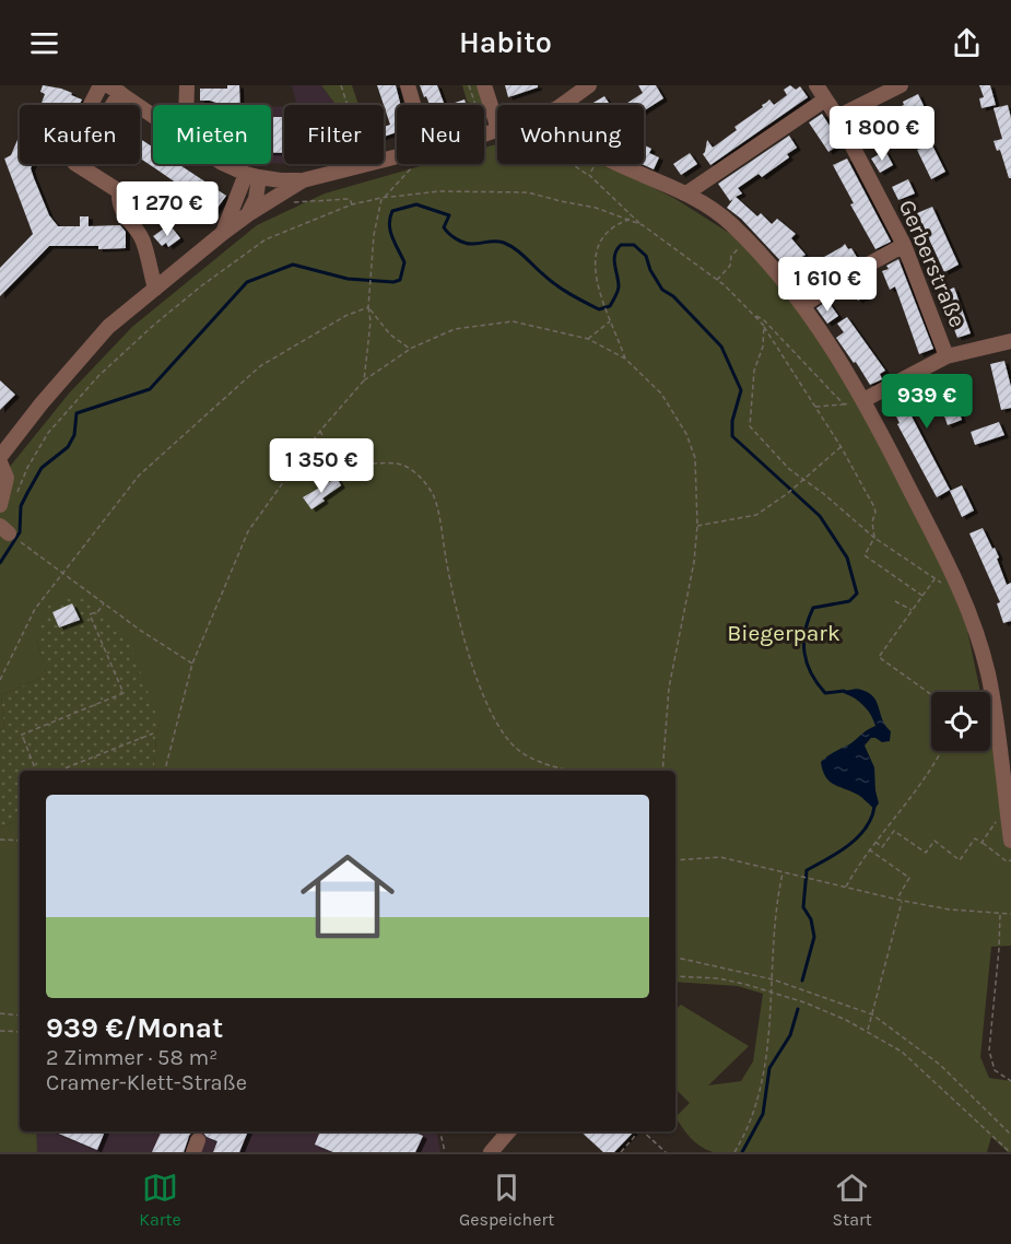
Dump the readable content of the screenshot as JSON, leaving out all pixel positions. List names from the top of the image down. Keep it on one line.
{"streets":{"street":["Gerberstraße"]},"parks":["Biegerpark"],"page":{"header":"Habito","chip":["Kaufen","Mieten","Filter","Neu","Wohnung"],"price":["1 800 €","1 270 €","1 610 €","939 €","1 350 €"],"list":[{"name":"939 €/Monat","note":"2 Zimmer · 58 m² · Cramer-Klett-Straße"}],"tabs":["Karte","Gespeichert","Start"]}}
